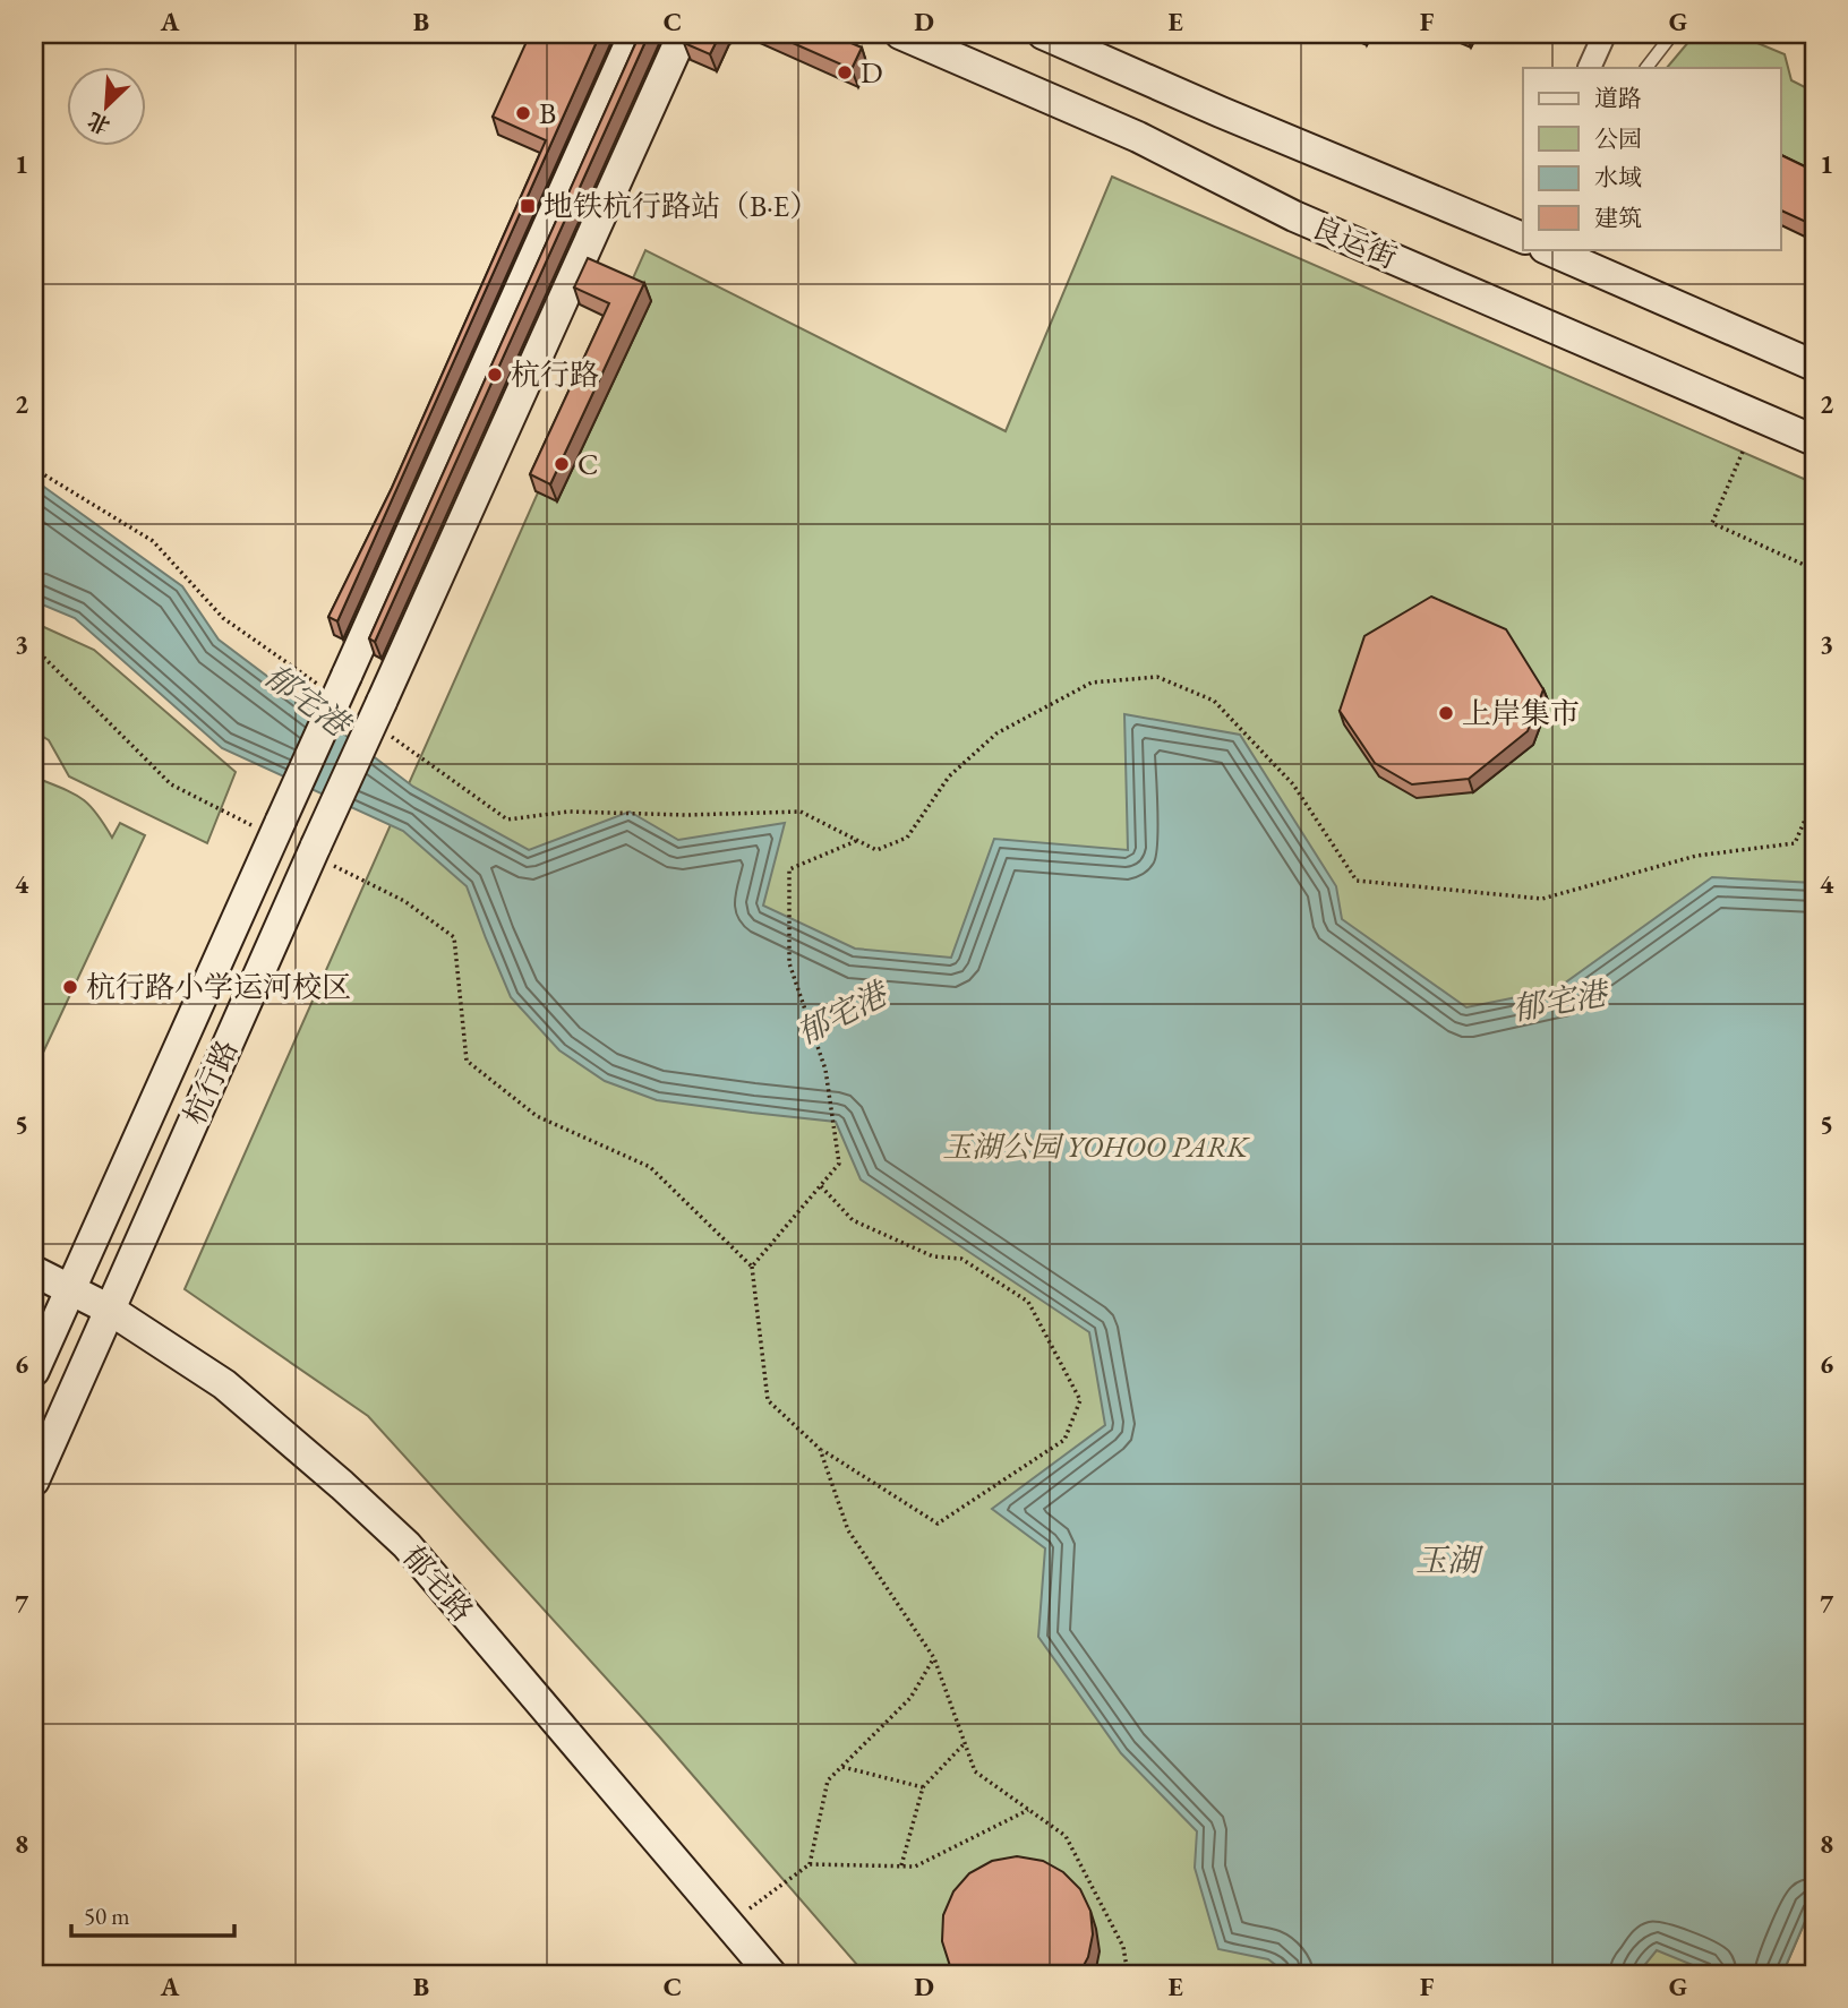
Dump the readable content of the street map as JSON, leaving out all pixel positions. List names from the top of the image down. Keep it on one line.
{"streets":{"main road":["良运街","杭行路","郁宅路"]},"crossings":[["杭行路","郁宅路"]],"water":["郁宅港","玉湖"],"parks":["玉湖公园 YOHOO PARK"],"places":{"other":["D","B","杭行路","C","上岸集市","杭行路小学运河校区"],"transit":["地铁杭行路站（B·E）"]},"legend":["道路","公园","水域","建筑"],"scale_bar":"50 m","north":"bottom left","grid":{"columns":["A","B","C","D","E","F","G"],"rows":["1","2","3","4","5","6","7","8"]}}
